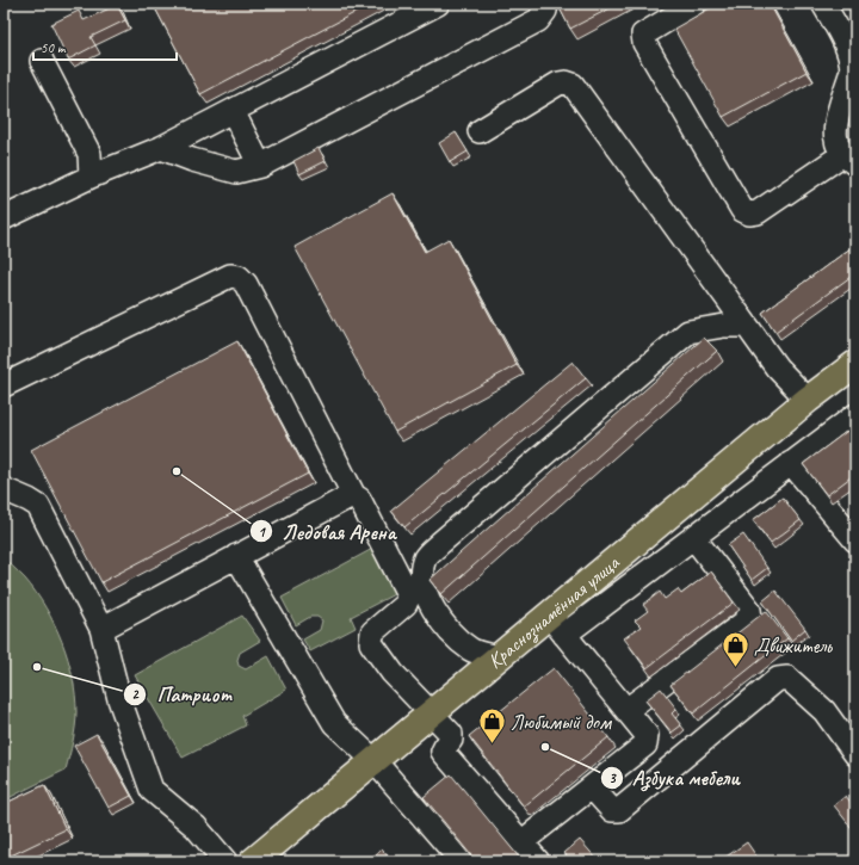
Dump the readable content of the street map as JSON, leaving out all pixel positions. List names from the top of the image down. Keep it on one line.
{"streets":{"highway":["Краснознамённая улица"]},"places":{"other":["Ледовая Арена","Патриот","Азбука мебели"],"shop":["Движитель","Любимый дом"]},"scale_bar":"50 m"}
